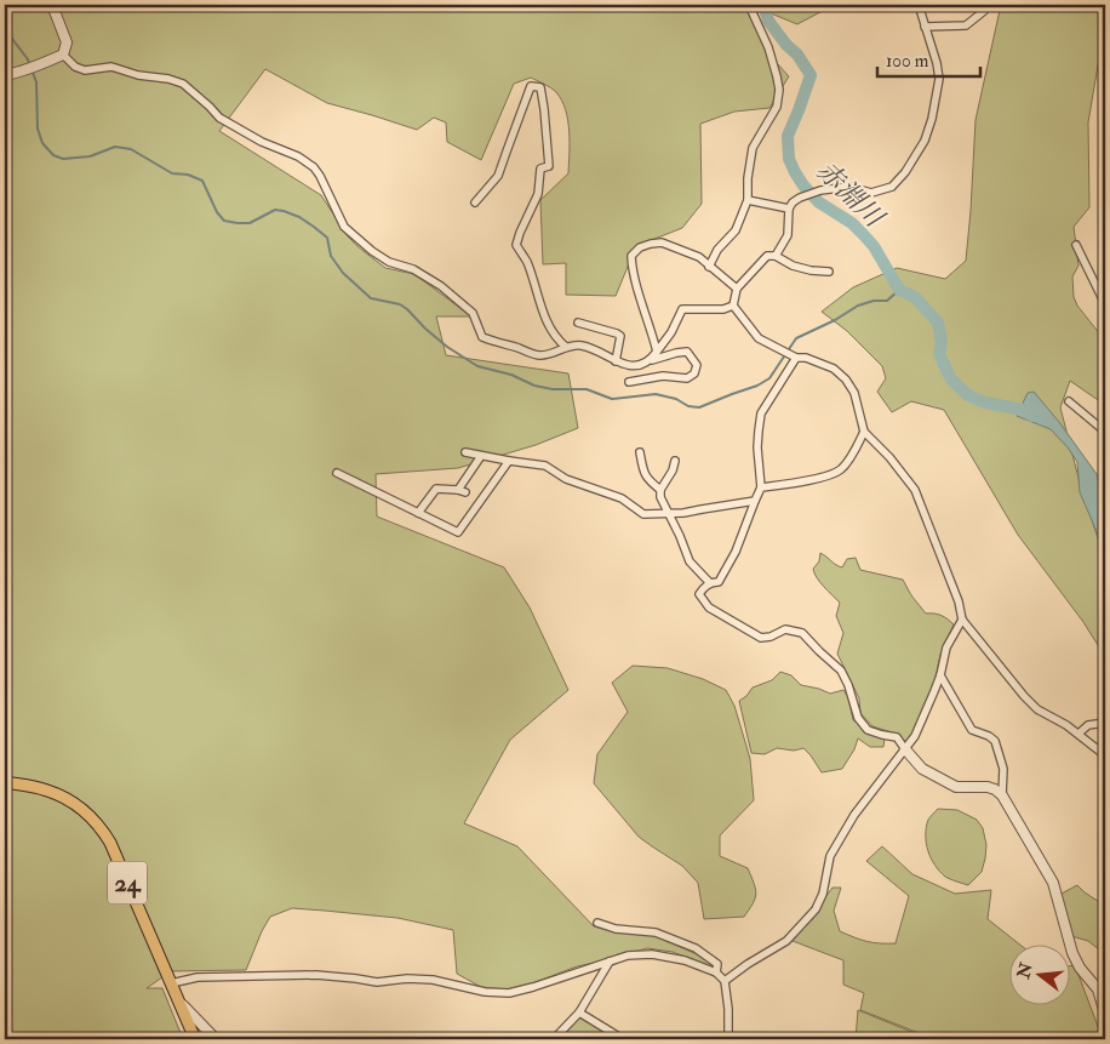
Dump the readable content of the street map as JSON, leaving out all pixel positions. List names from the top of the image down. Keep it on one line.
{"streets":{"main road":["24"]},"water":["赤淵川"],"scale_bar":"100 m","north":"left"}
